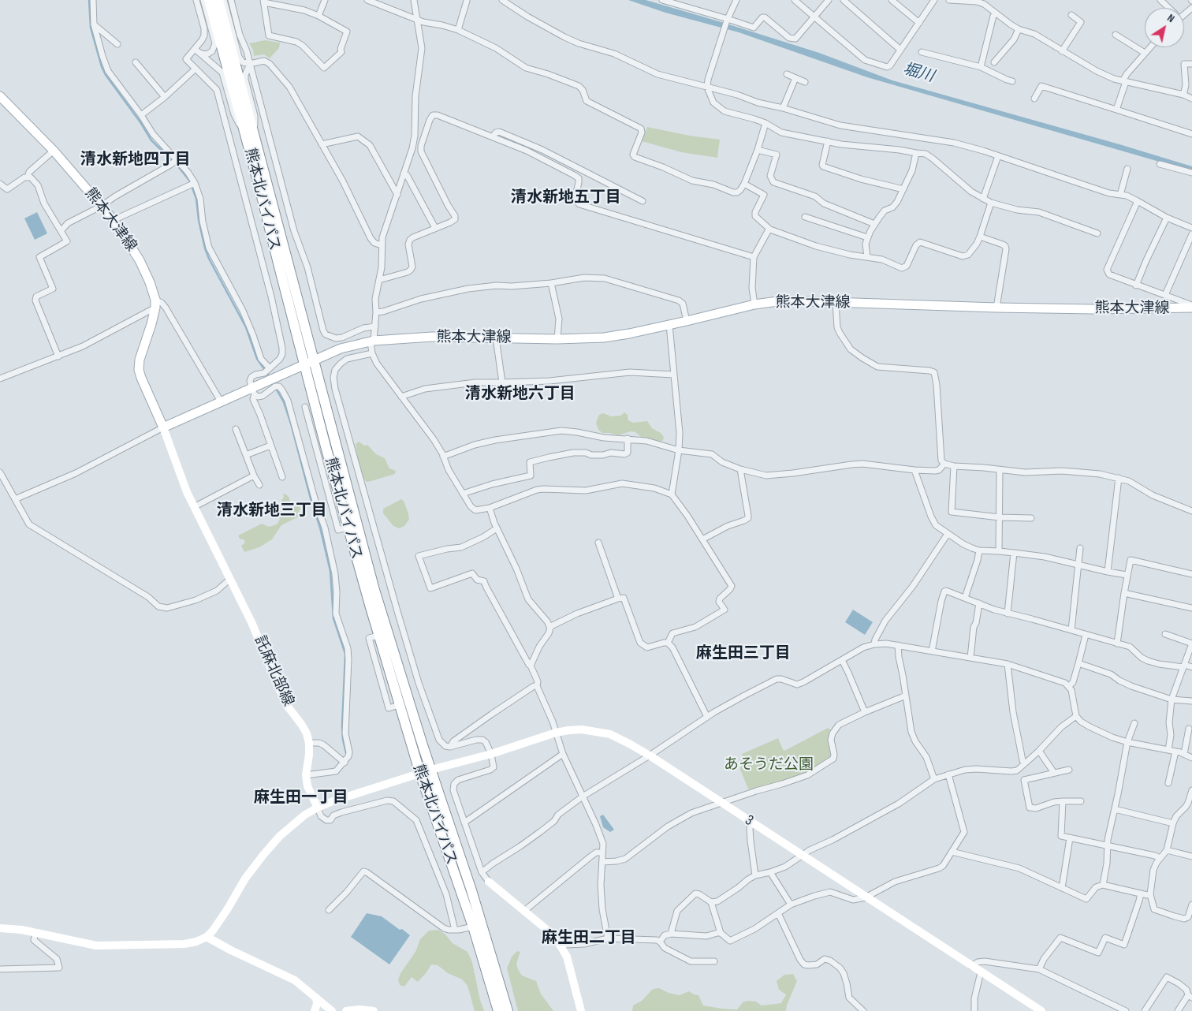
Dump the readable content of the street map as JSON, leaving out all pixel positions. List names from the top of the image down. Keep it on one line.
{"streets":{"highway":["熊本北バイパス"],"main road":["熊本大津線"],"street":["託麻北部線","3"]},"crossings":[["熊本北バイパス","熊本大津線"],["熊本北バイパス","3"],["熊本大津線","託麻北部線"]],"districts":["清水新地四丁目","清水新地五丁目","清水新地六丁目","清水新地三丁目","麻生田三丁目","麻生田一丁目","麻生田二丁目"],"water":["堀川"],"parks":["あそうだ公園"],"north":"top right"}
